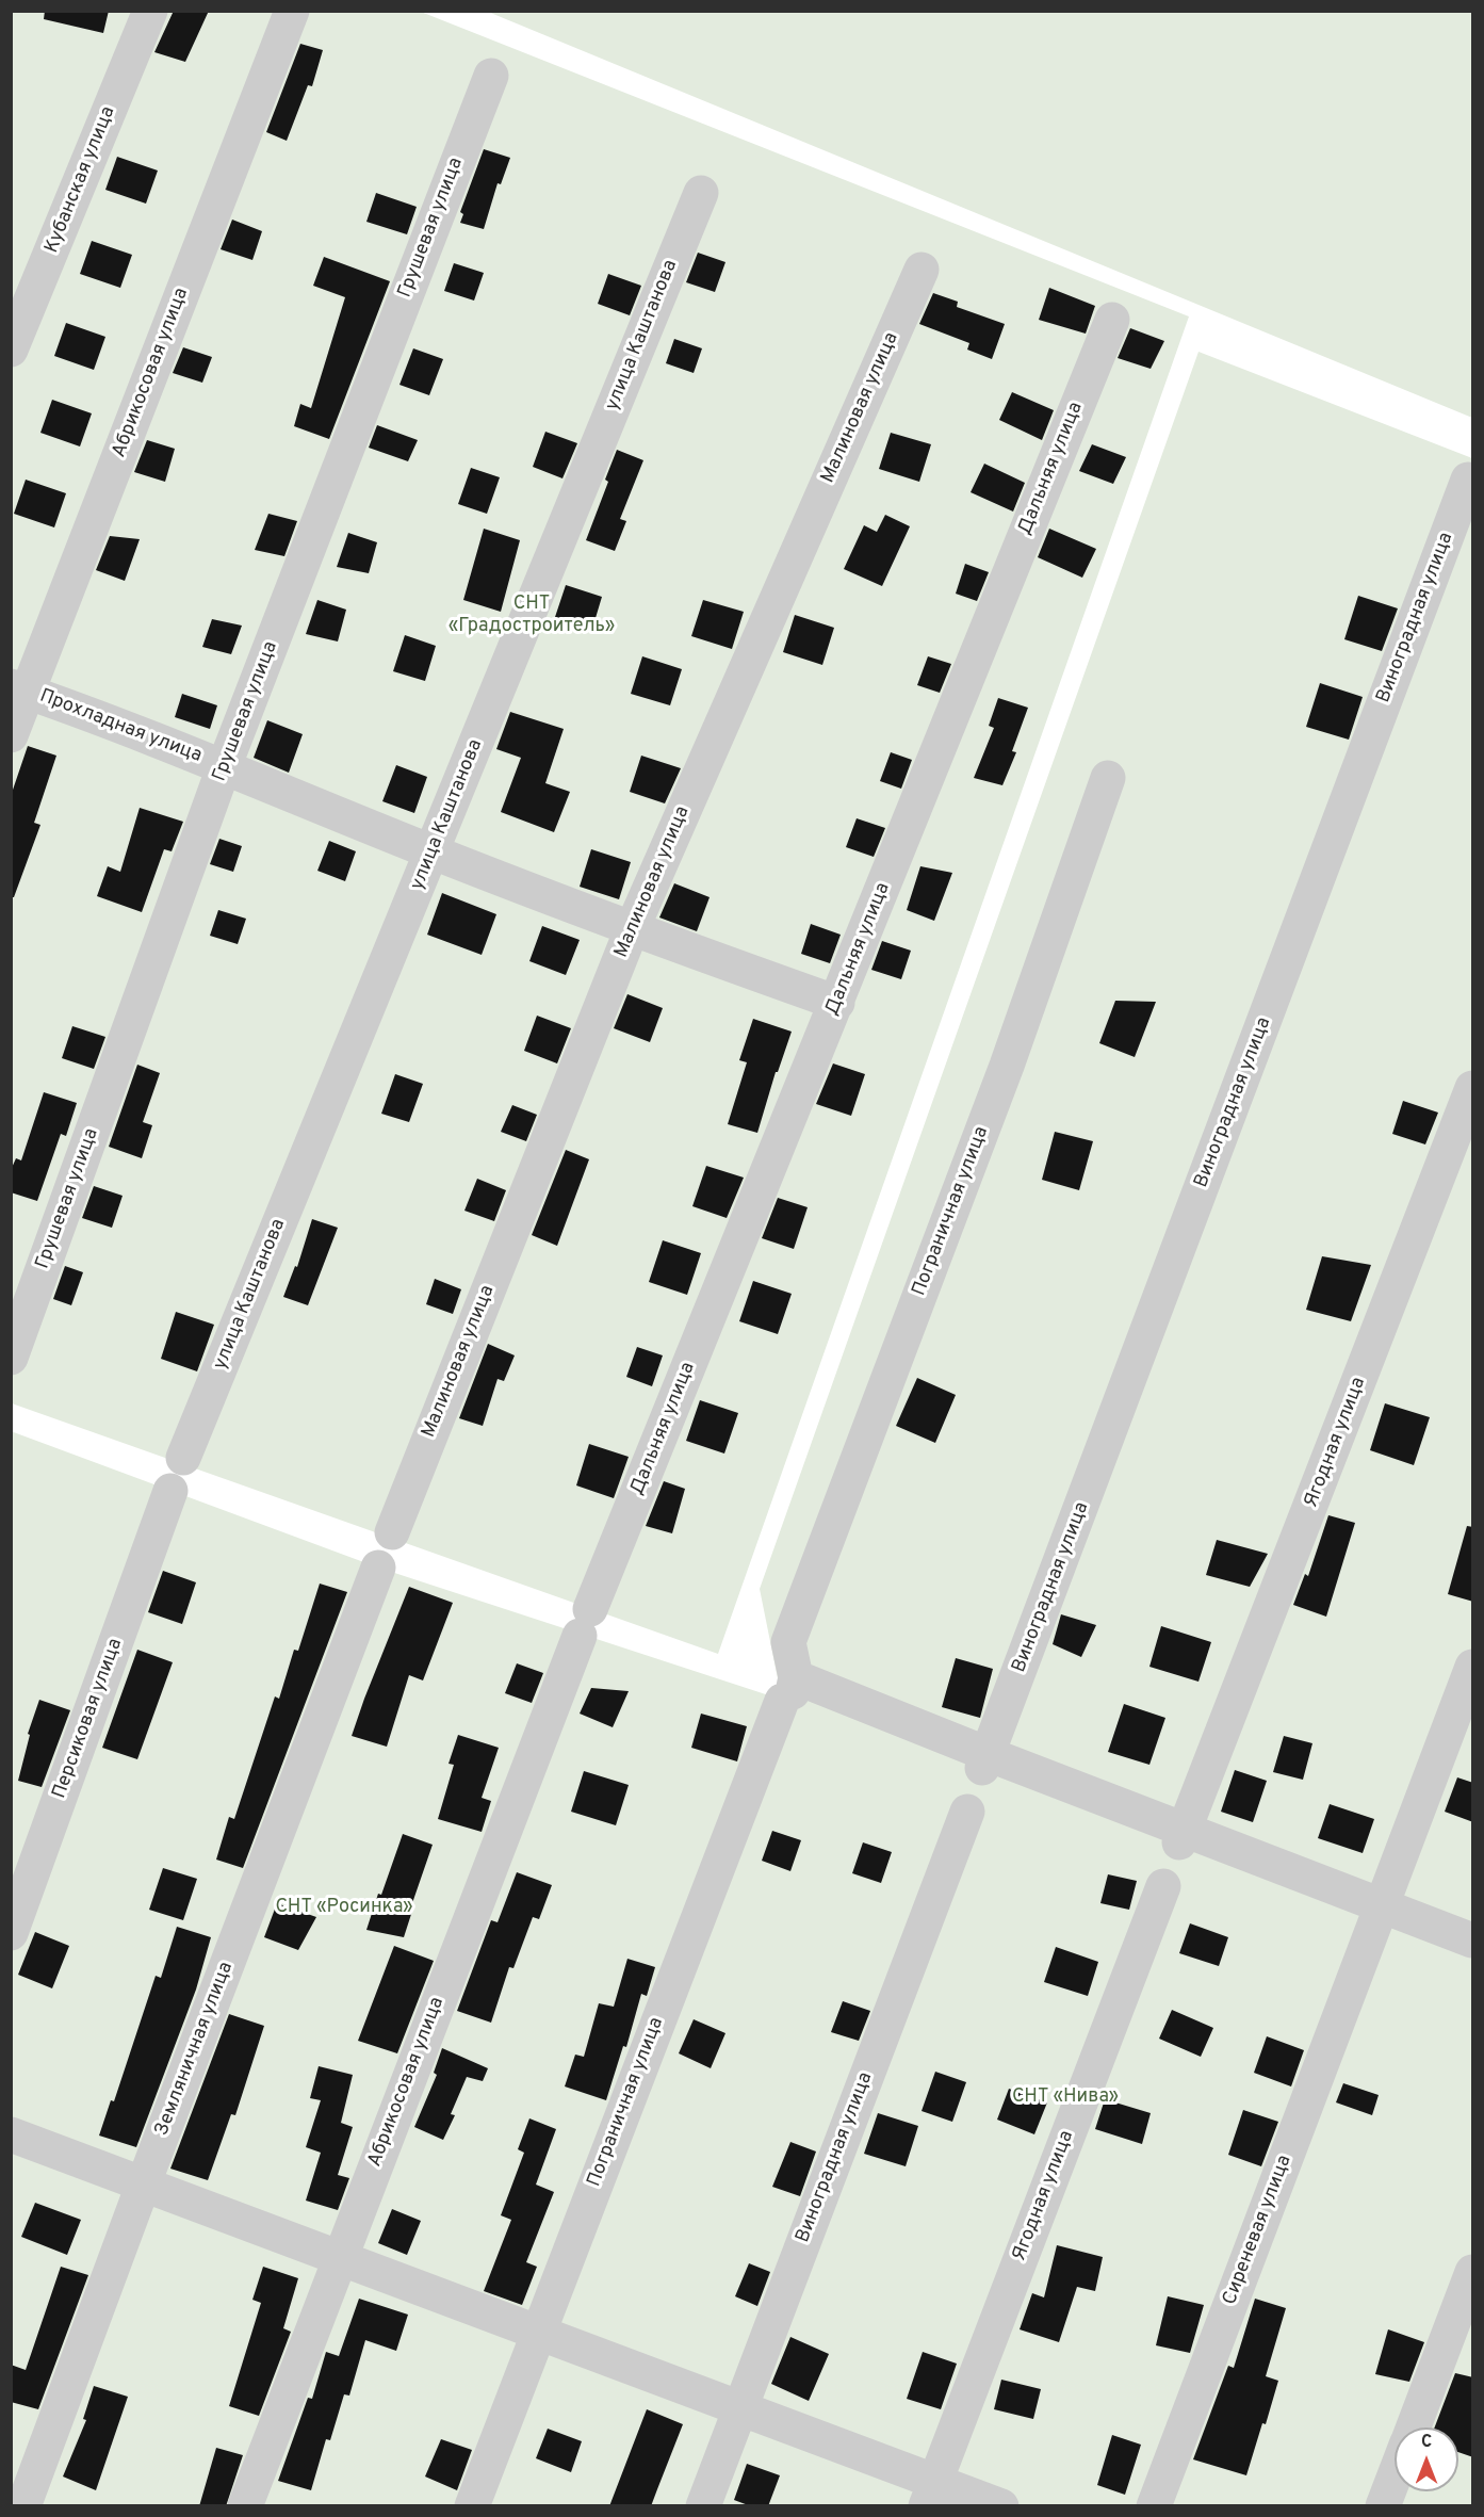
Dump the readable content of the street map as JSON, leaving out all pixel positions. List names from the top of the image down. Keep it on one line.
{"streets":{"street":["Кубанская улица","Грушевая улица","улица Каштанова","Абрикосовая улица","Малиновая улица","Дальняя улица","Виноградная улица","Прохладная улица","Пограничная улица","Ягодная улица","Персиковая улица","Земляничная улица","Сиреневая улица"]},"crossings":[["Грушевая улица","Прохладная улица"],["улица Каштанова","Прохладная улица"],["Абрикосовая улица","Дальняя улица"],["Абрикосовая улица","Прохладная улица"],["Малиновая улица","Прохладная улица"],["Дальняя улица","Прохладная улица"]],"parks":["СНТ «Градостроитель»","СНТ «Росинка»","СНТ «Нива»"],"north":"top"}
